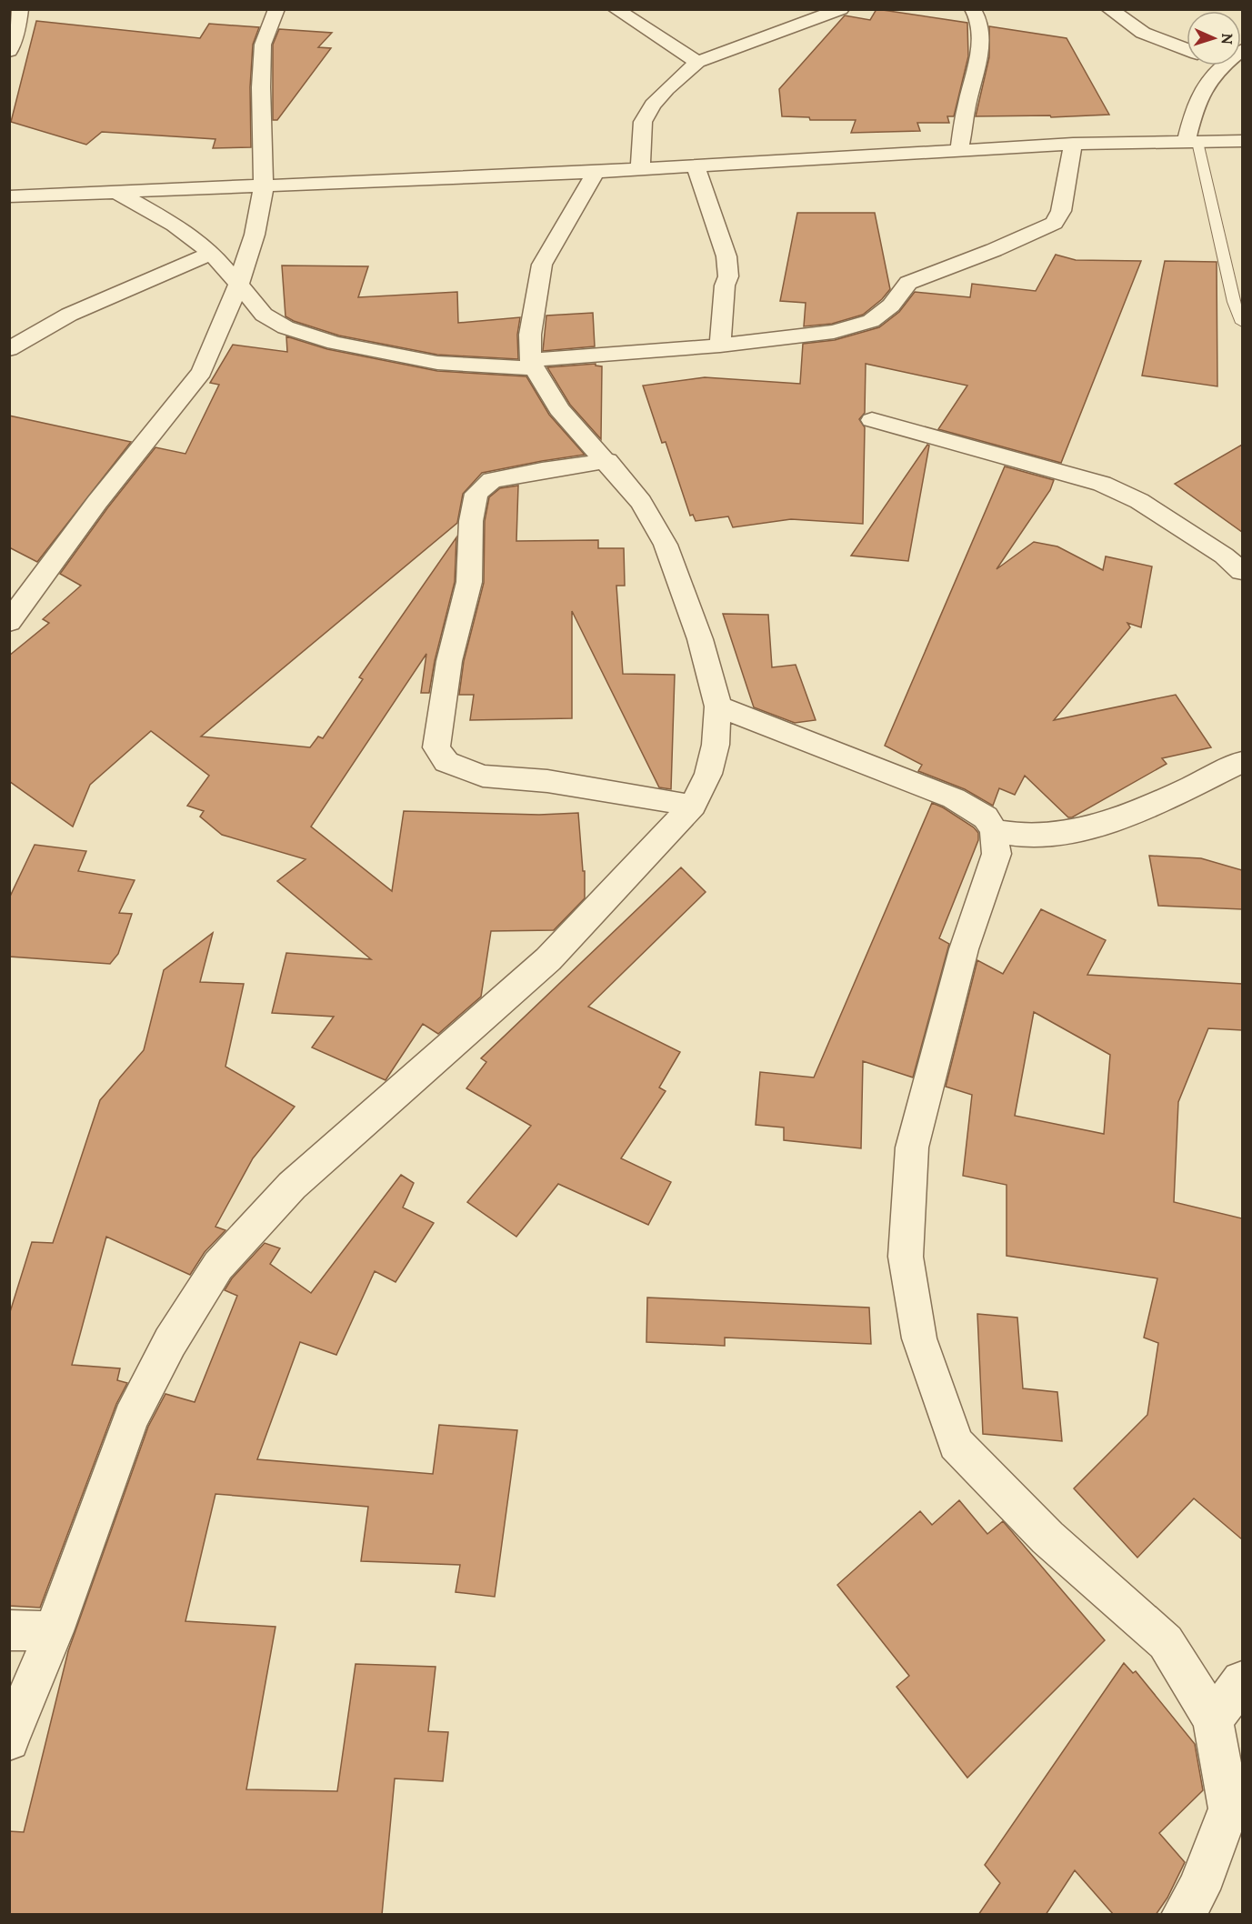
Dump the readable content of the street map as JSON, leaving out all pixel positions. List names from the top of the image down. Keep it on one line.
{"north":"right"}
